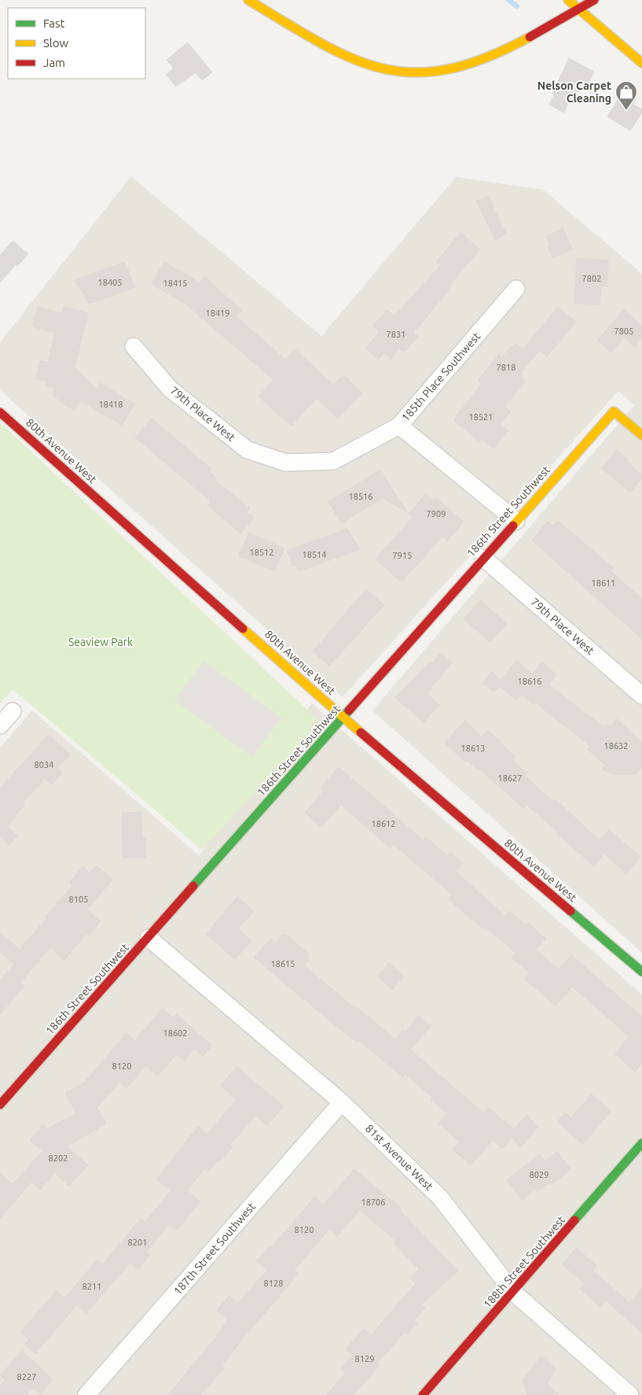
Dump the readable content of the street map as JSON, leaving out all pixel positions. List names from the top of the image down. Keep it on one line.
{"streets":{"street":["185th Place Southwest","79th Place West","80th Avenue West","186th Street Southwest","81st Avenue West","187th Street Southwest","188th Street Southwest"]},"crossings":[["185th Place Southwest","79th Place West"],["79th Place West","186th Street Southwest"],["80th Avenue West","186th Street Southwest"],["186th Street Southwest","81st Avenue West"],["81st Avenue West","187th Street Southwest"],["81st Avenue West","188th Street Southwest"]],"parks":["Seaview Park"],"places":{"shop":["Nelson Carpet Cleaning"]},"house_numbers":["7802","18405","18415","18419","7805","7831","7818","18418","18521","18516","7909","18512","18514","7915","18611","18616","18632","18613","8034","18627","18612","8105","18615","18602","8120","8202","8029","18706","8120","8201","8128","8211","8129","8227"],"legend":["Fast","Slow","Jam"]}
